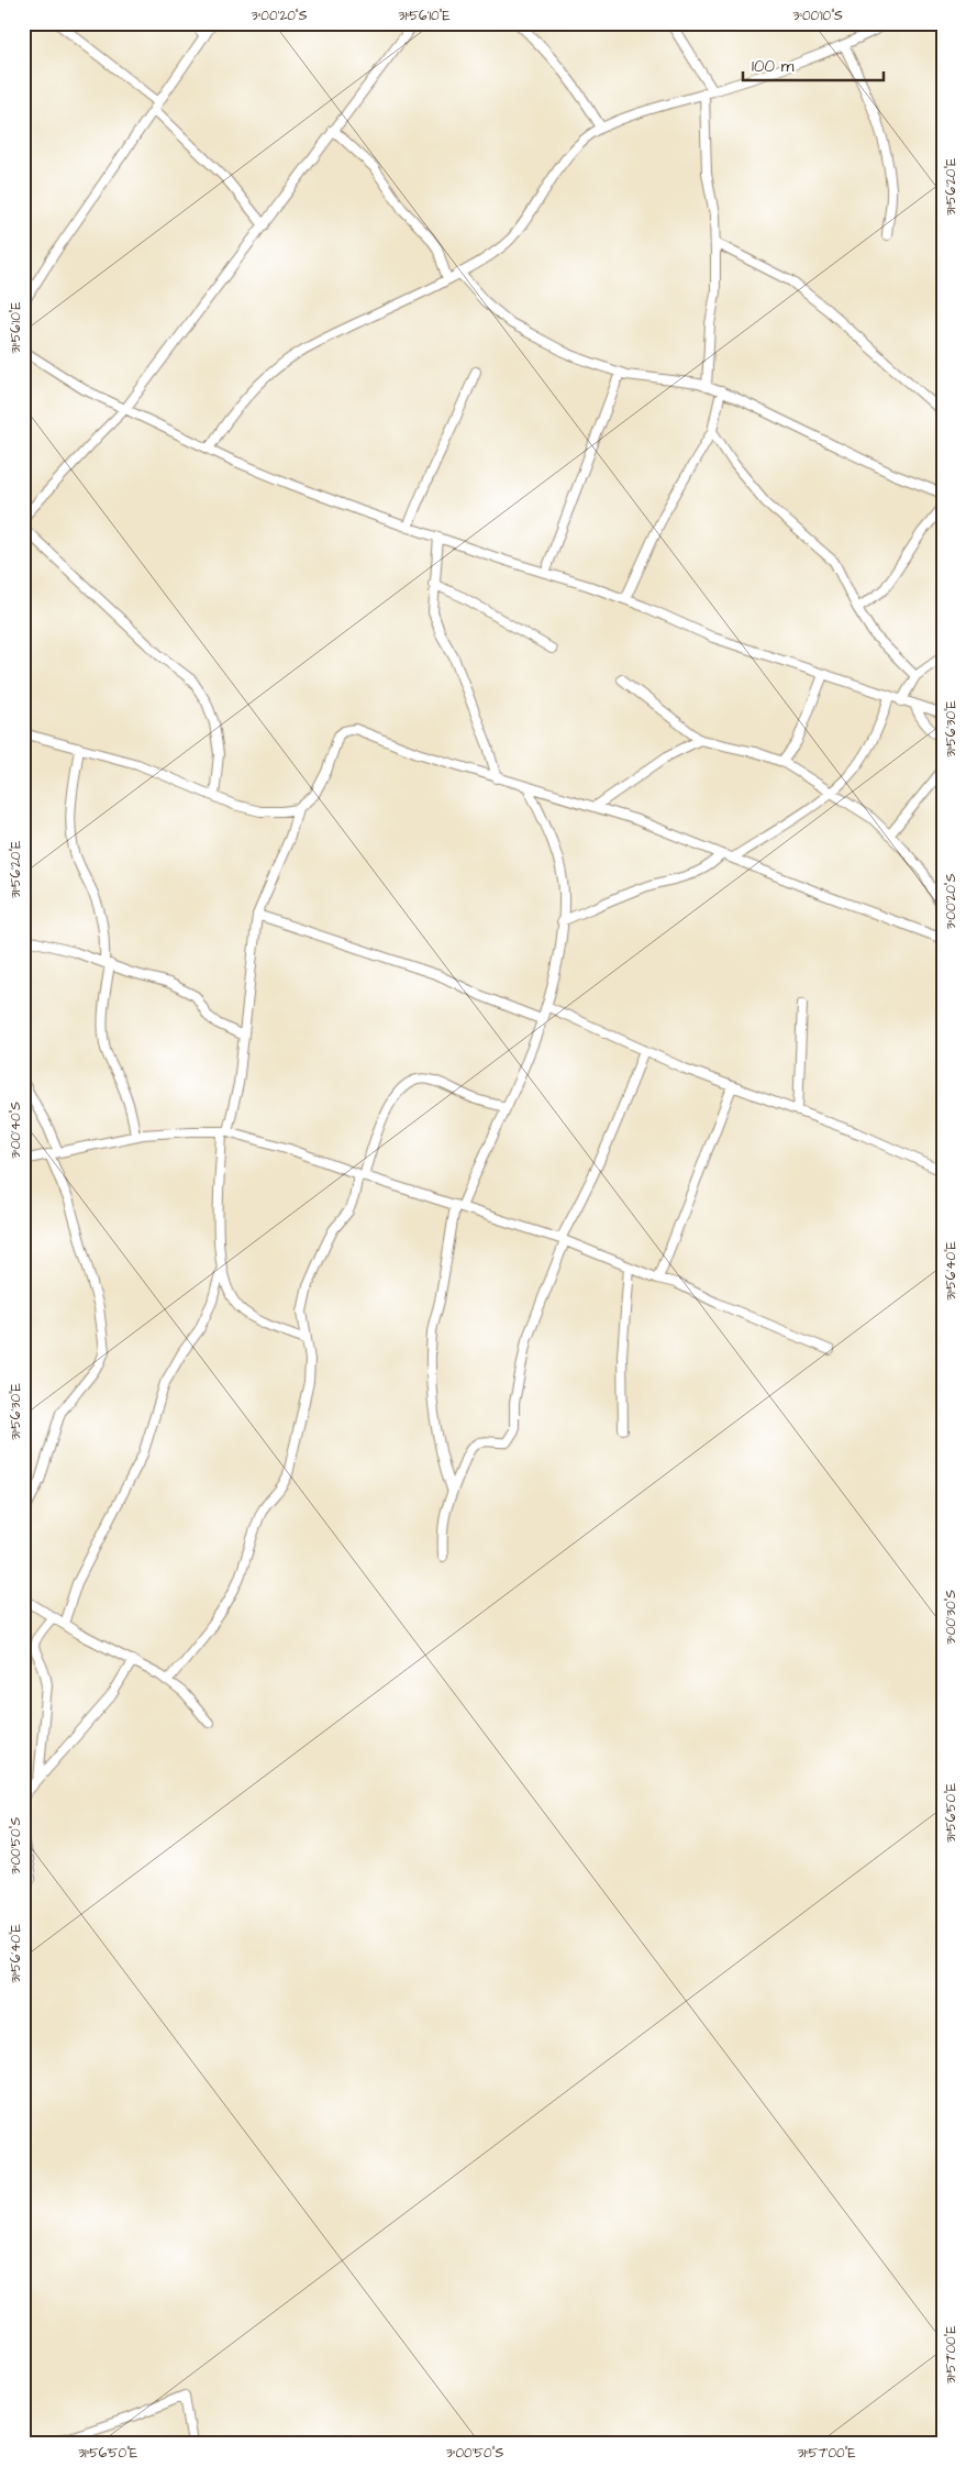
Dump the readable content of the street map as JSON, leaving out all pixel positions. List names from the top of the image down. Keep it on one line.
{"scale_bar":"100 m","coordinates":["3°00'20\"S","31°56'10\"E","3°00'10\"S","31°56'20\"E","31°56'30\"E","3°00'40\"S","31°56'40\"E","3°00'30\"S","31°56'50\"E","3°00'50\"S","31°57'00\"E"]}
